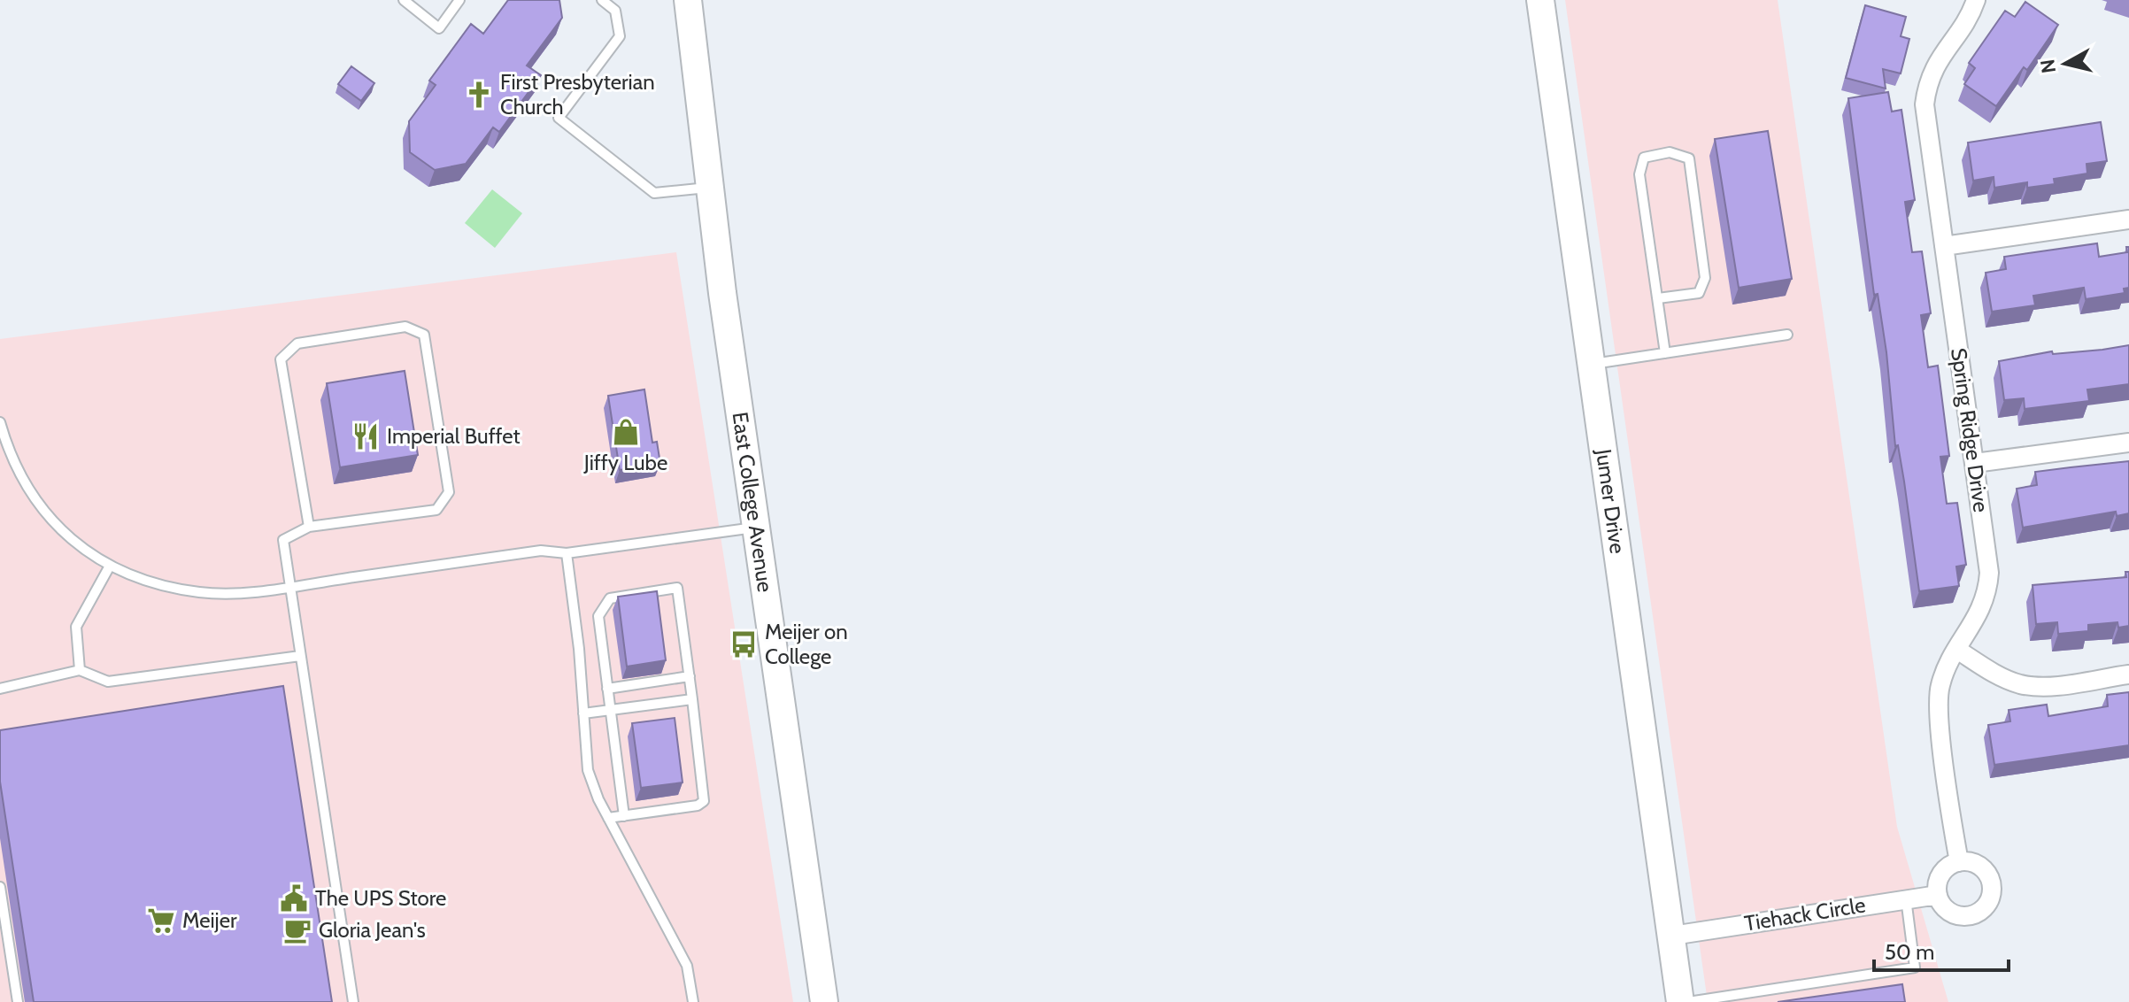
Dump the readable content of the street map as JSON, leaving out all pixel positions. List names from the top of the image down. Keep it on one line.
{"streets":{"main road":["Jumer Drive","East College Avenue"],"street":["Spring Ridge Drive","Tiehack Circle"]},"crossings":[["Spring Ridge Drive","Tiehack Circle"],["Jumer Drive","Tiehack Circle"]],"places":{"church":["First Presbyterian Church"],"shop":["Jiffy Lube"],"restaurant":["Imperial Buffet"],"bus stop":["Meijer on College"],"public building":["The UPS Store"],"supermarket":["Meijer"],"cafe":["Gloria Jean's"]},"scale_bar":"50 m","north":"left"}
